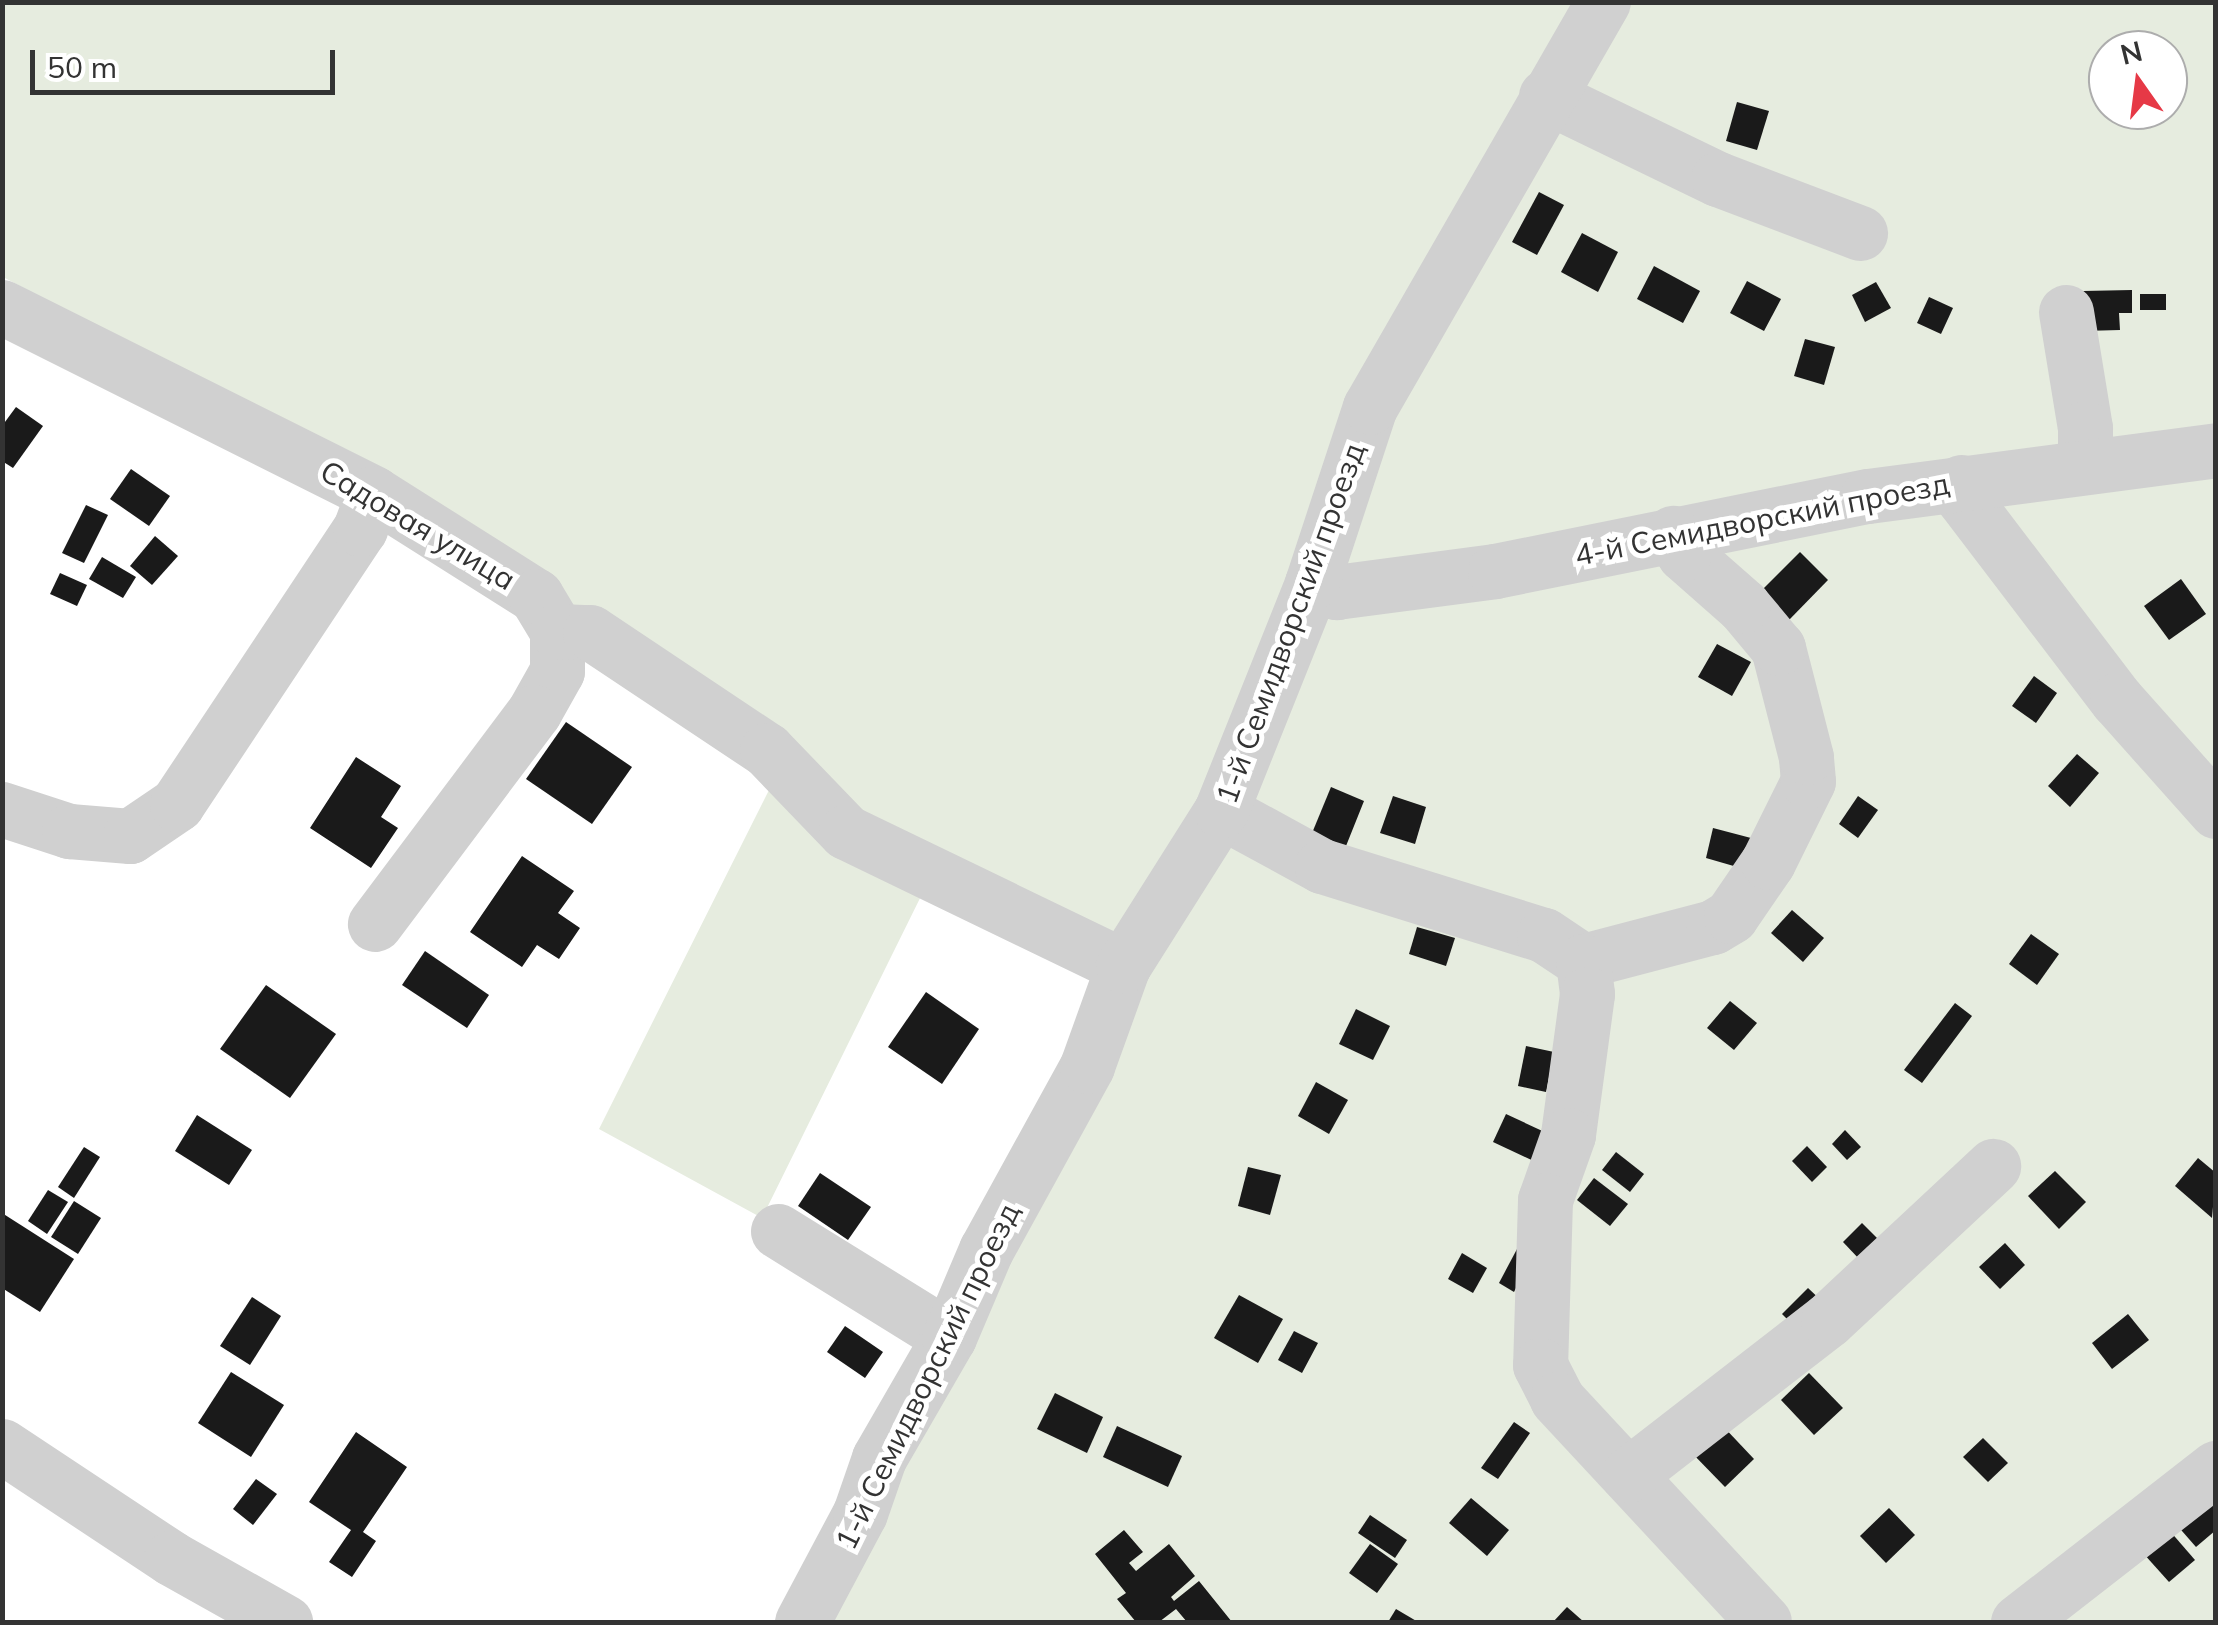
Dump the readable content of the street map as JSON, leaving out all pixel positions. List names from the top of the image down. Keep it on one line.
{"streets":{"street":["4-й Семидворский проезд","Садовая улица","1-й Семидворский проезд"]},"crossings":[["4-й Семидворский проезд","1-й Семидворский проезд"]],"scale_bar":"50 m","north":"top"}
